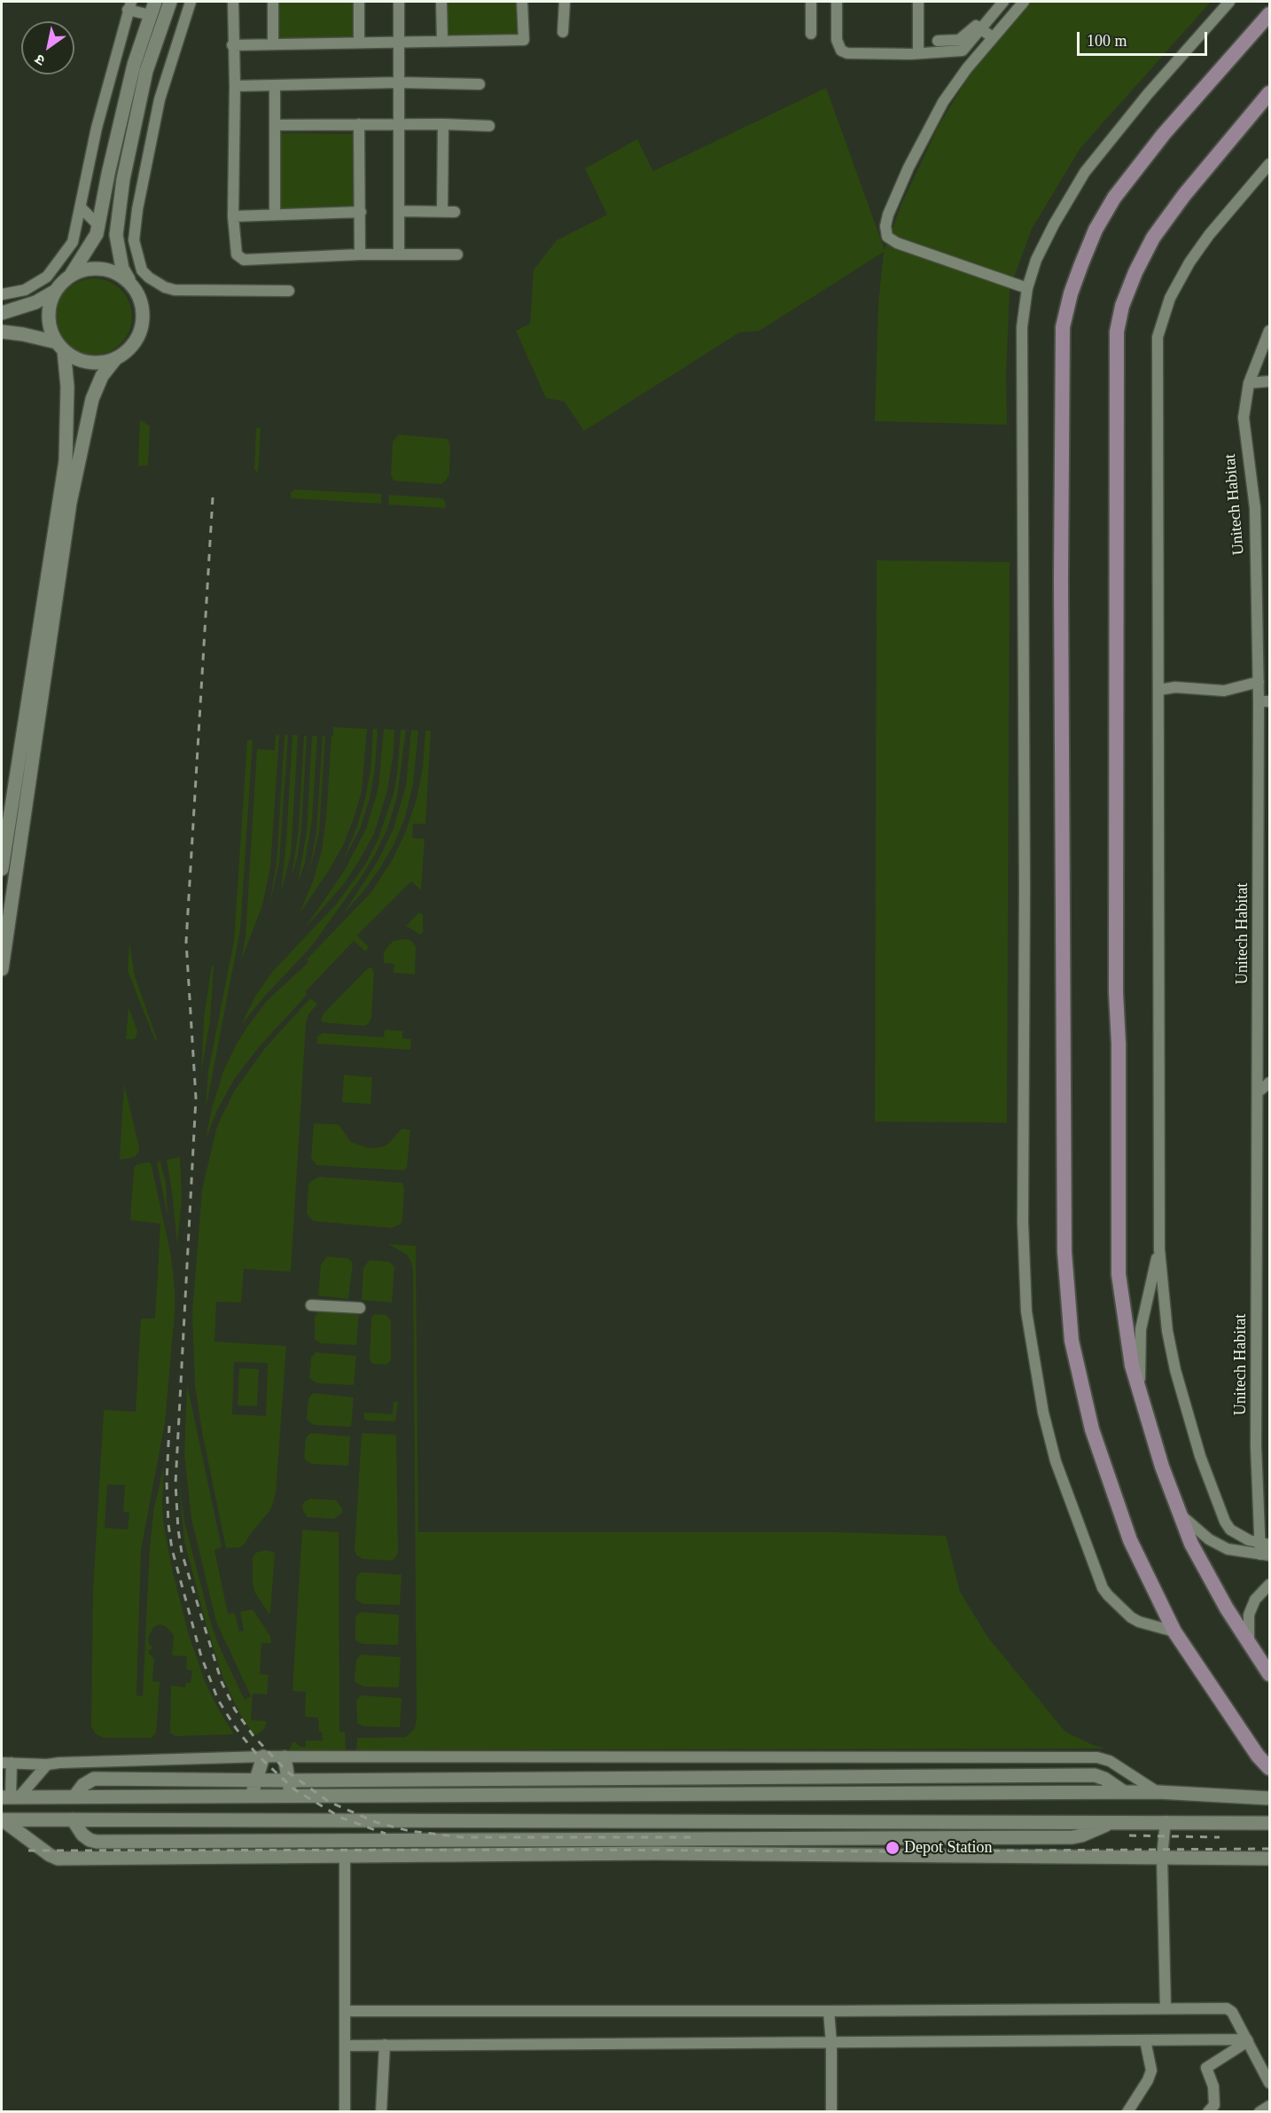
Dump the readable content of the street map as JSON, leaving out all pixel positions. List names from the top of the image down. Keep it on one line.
{"streets":{"street":["Unitech Habitat"]},"places":["Depot Station"],"scale_bar":"100 m","north":"bottom left"}
